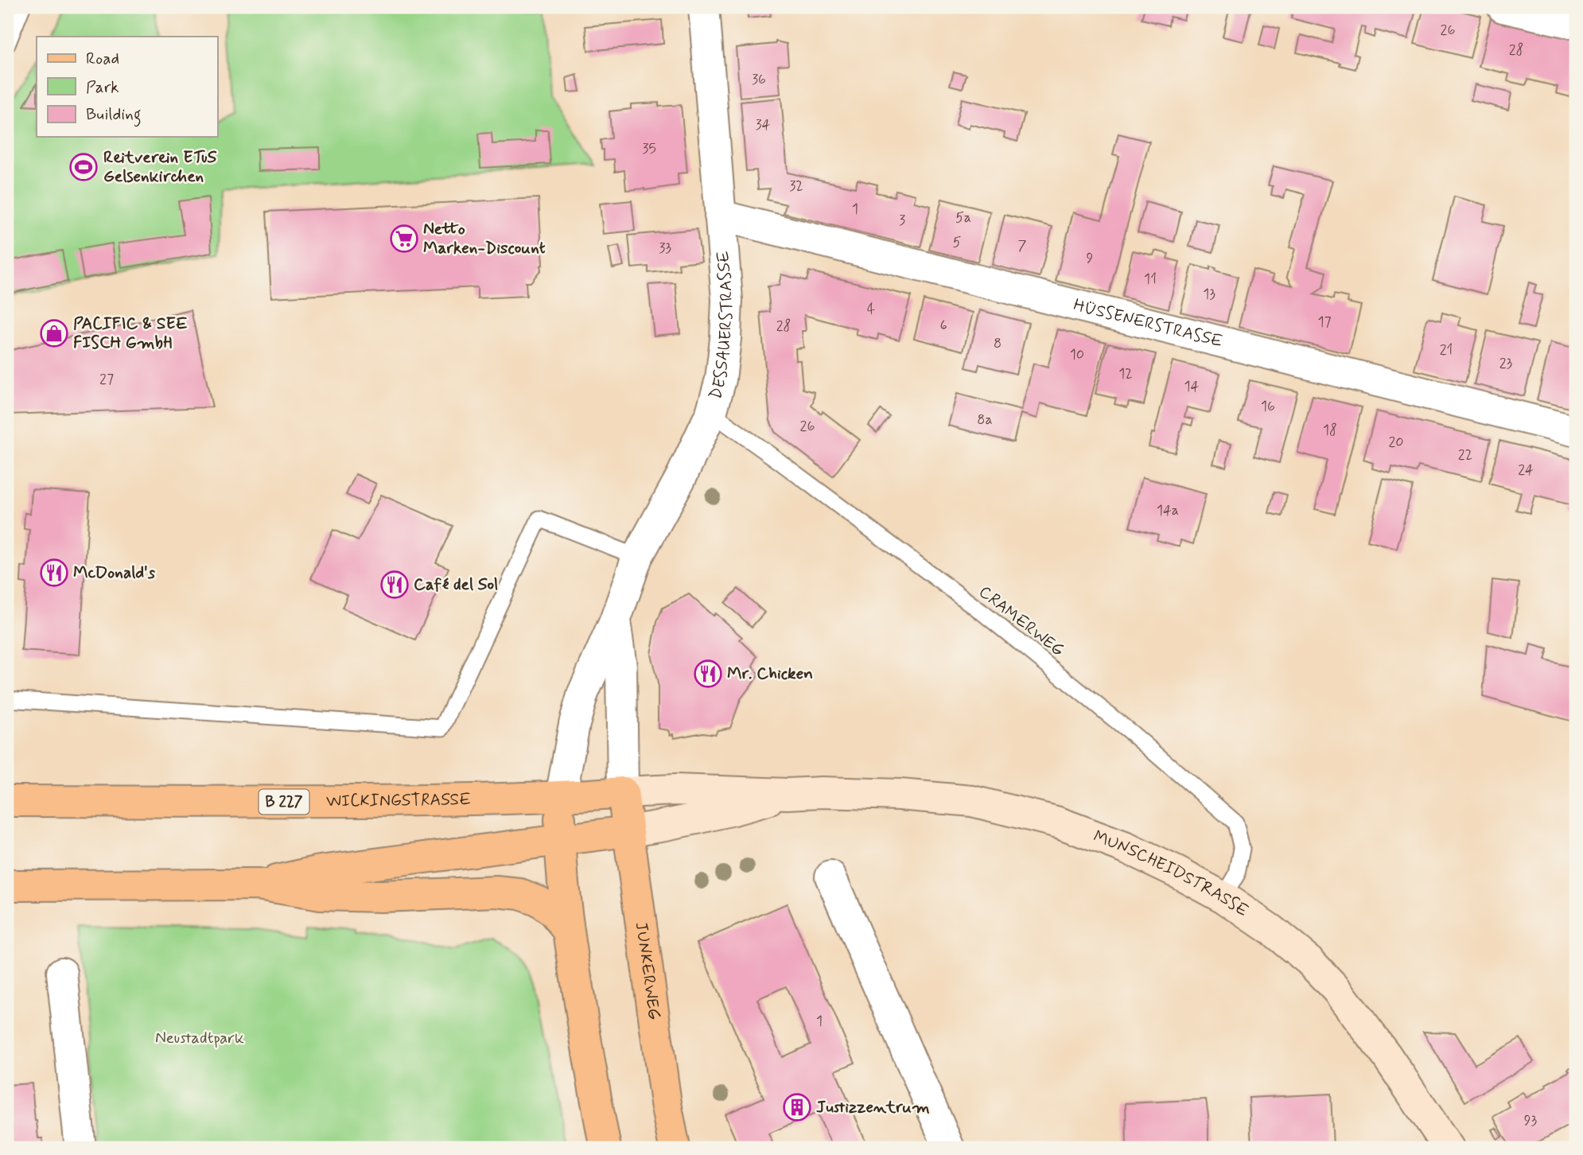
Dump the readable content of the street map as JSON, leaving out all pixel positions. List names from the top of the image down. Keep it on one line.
{"streets":{"main road":["WICKINGSTRASSE","B 227","MUNSCHEIDSTRASSE","JUNKERWEG"],"street":["HÜSSENERSTRASSE","DESSAUERSTRASSE"],"lane":["CRAMERWEG"]},"crossings":[["HÜSSENERSTRASSE","DESSAUERSTRASSE"],["DESSAUERSTRASSE","CRAMERWEG"],["DESSAUERSTRASSE","WICKINGSTRASSE"],["DESSAUERSTRASSE","MUNSCHEIDSTRASSE"],["DESSAUERSTRASSE","JUNKERWEG"],["CRAMERWEG","MUNSCHEIDSTRASSE"],["WICKINGSTRASSE","MUNSCHEIDSTRASSE"],["WICKINGSTRASSE","JUNKERWEG"],["MUNSCHEIDSTRASSE","JUNKERWEG"]],"parks":["Neustadtpark"],"places":{"sports":["Reitverein ETuS Gelsenkirchen"],"supermarket":["Netto Marken-Discount"],"shop":["PACIFIC & SEE FISCH GmbH"],"restaurant":["McDonald's","Café del Sol","Mr. Chicken"],"building":["Justizzentrum"]},"house_numbers":["26","28","36","34","35","32","1","5a","3","5","7","33","9","11","13","4","17","6","28","8","21","10","23","12","27","14","16","8a","26","18","20","22","24","14a","1","93"],"legend":["Road","Park","Building"]}
